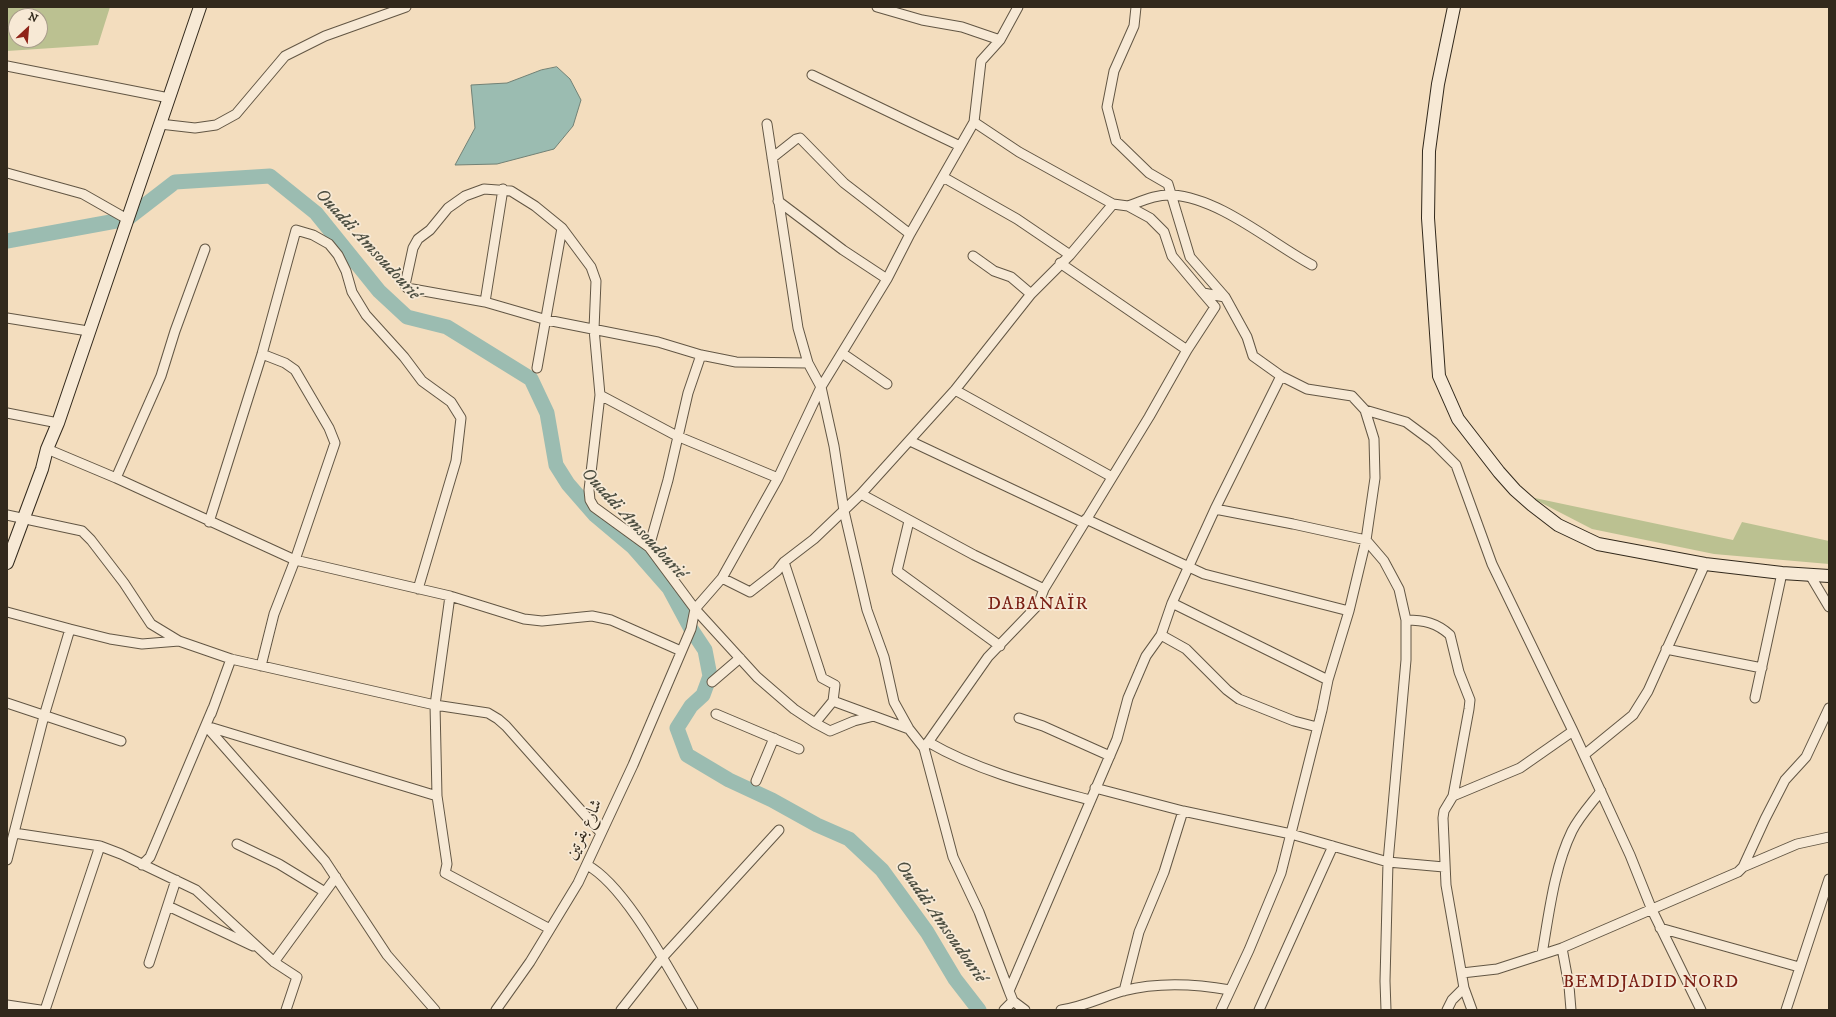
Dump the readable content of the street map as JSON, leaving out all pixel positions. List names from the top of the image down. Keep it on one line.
{"streets":{"street":["شارع بقرتين"]},"districts":["DABANAÏR","BEMDJADID NORD"],"water":["Ouaddi Amsoudourié"],"north":"top right"}
